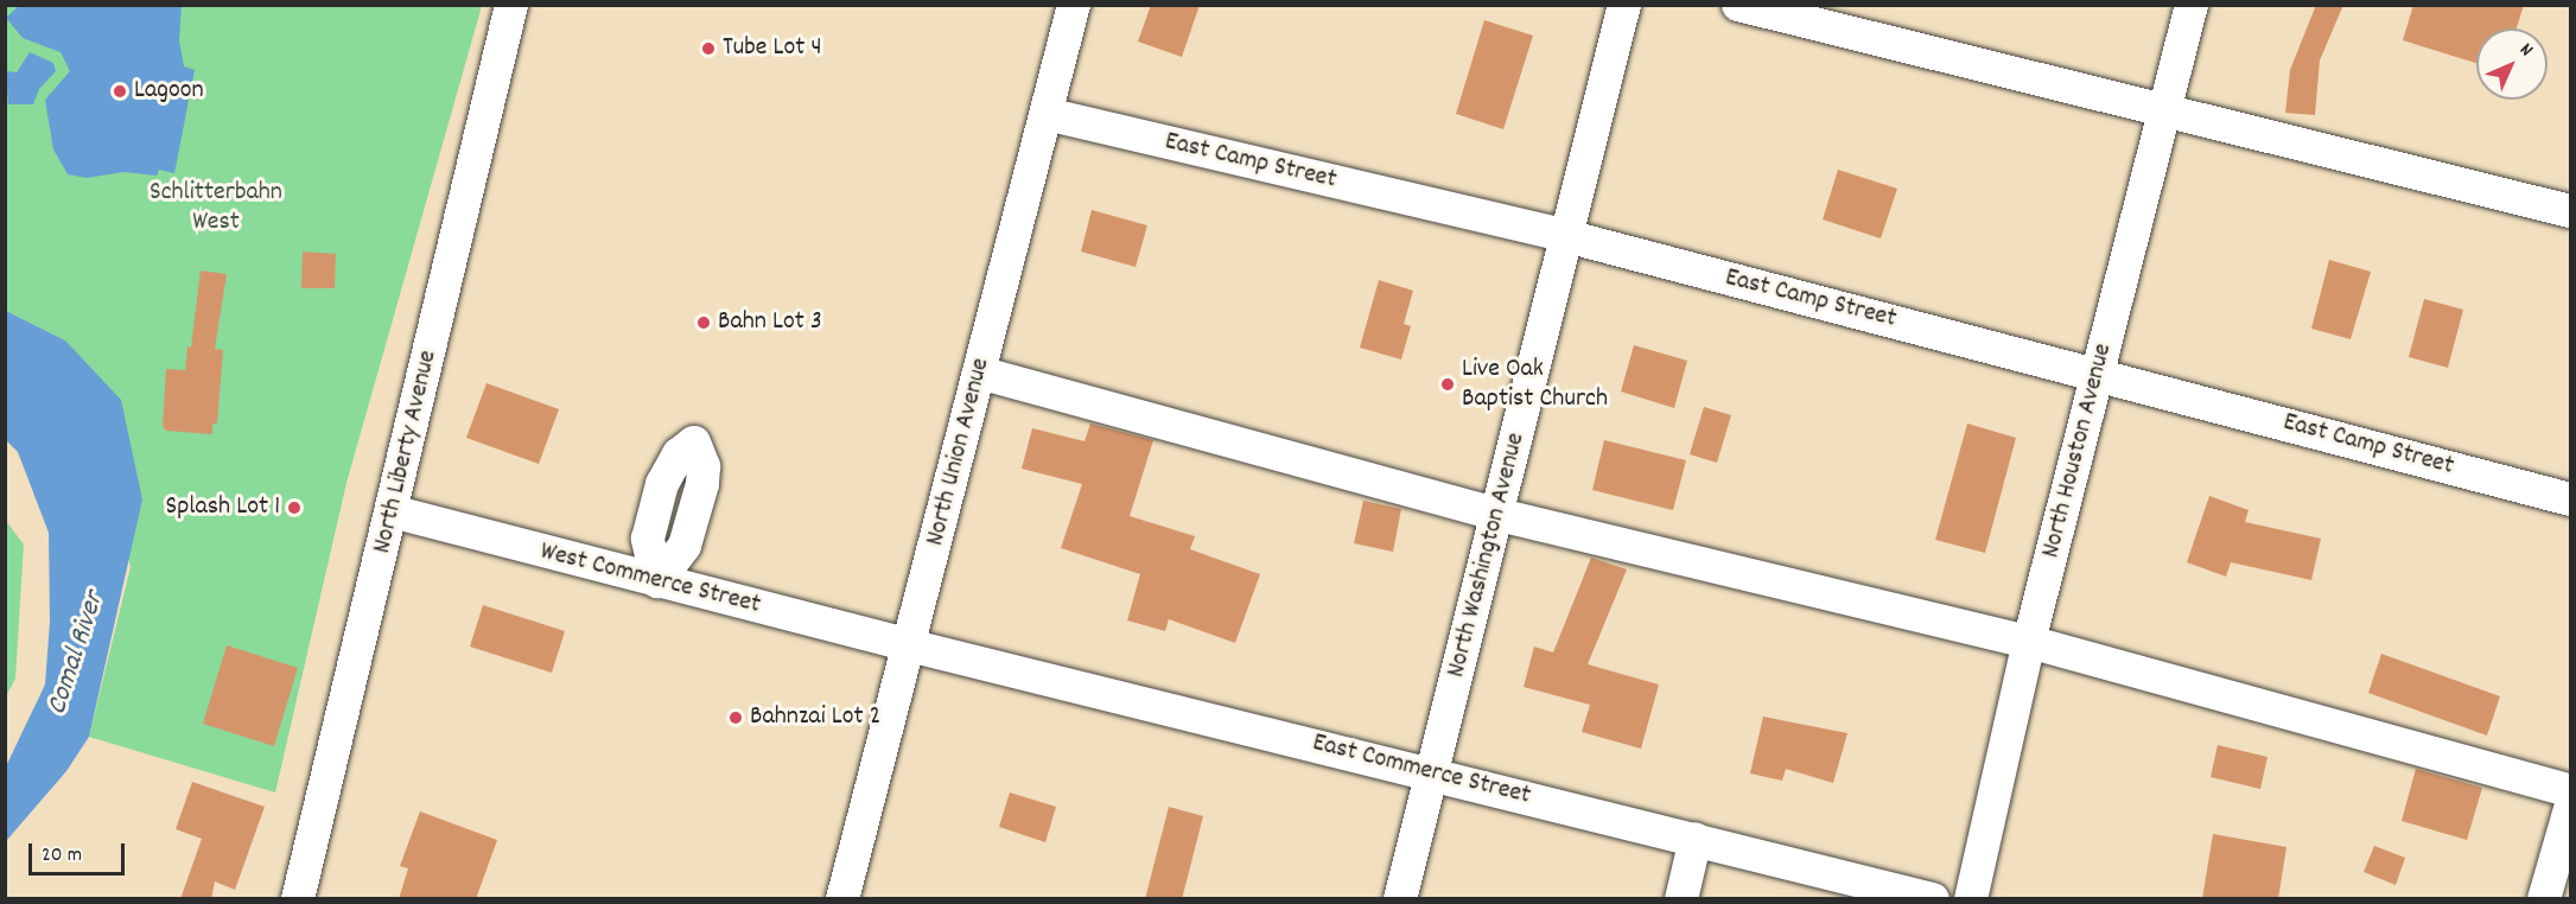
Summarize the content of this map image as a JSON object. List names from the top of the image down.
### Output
{
  "streets": {
    "street": [
      "East Camp Street",
      "North Houston Avenue",
      "North Liberty Avenue",
      "North Union Avenue",
      "North Washington Avenue",
      "West Commerce Street",
      "East Commerce Street"
    ]
  },
  "crossings": [
    ["East Camp Street", "North Houston Avenue"],
    ["East Camp Street", "North Union Avenue"],
    ["East Camp Street", "North Washington Avenue"],
    ["North Liberty Avenue", "West Commerce Street"],
    ["North Union Avenue", "West Commerce Street"],
    ["North Union Avenue", "East Commerce Street"],
    ["North Washington Avenue", "East Commerce Street"],
    ["West Commerce Street", "East Commerce Street"]
  ],
  "water": ["Comal River"],
  "parks": ["Schlitterbahn West"],
  "places": [
    "Tube Lot 4",
    "Lagoon",
    "Bahn Lot 3",
    "Live Oak Baptist Church",
    "Splash Lot 1",
    "Bahnzai Lot 2"
  ],
  "scale_bar": "20 m",
  "north": "top right"
}
